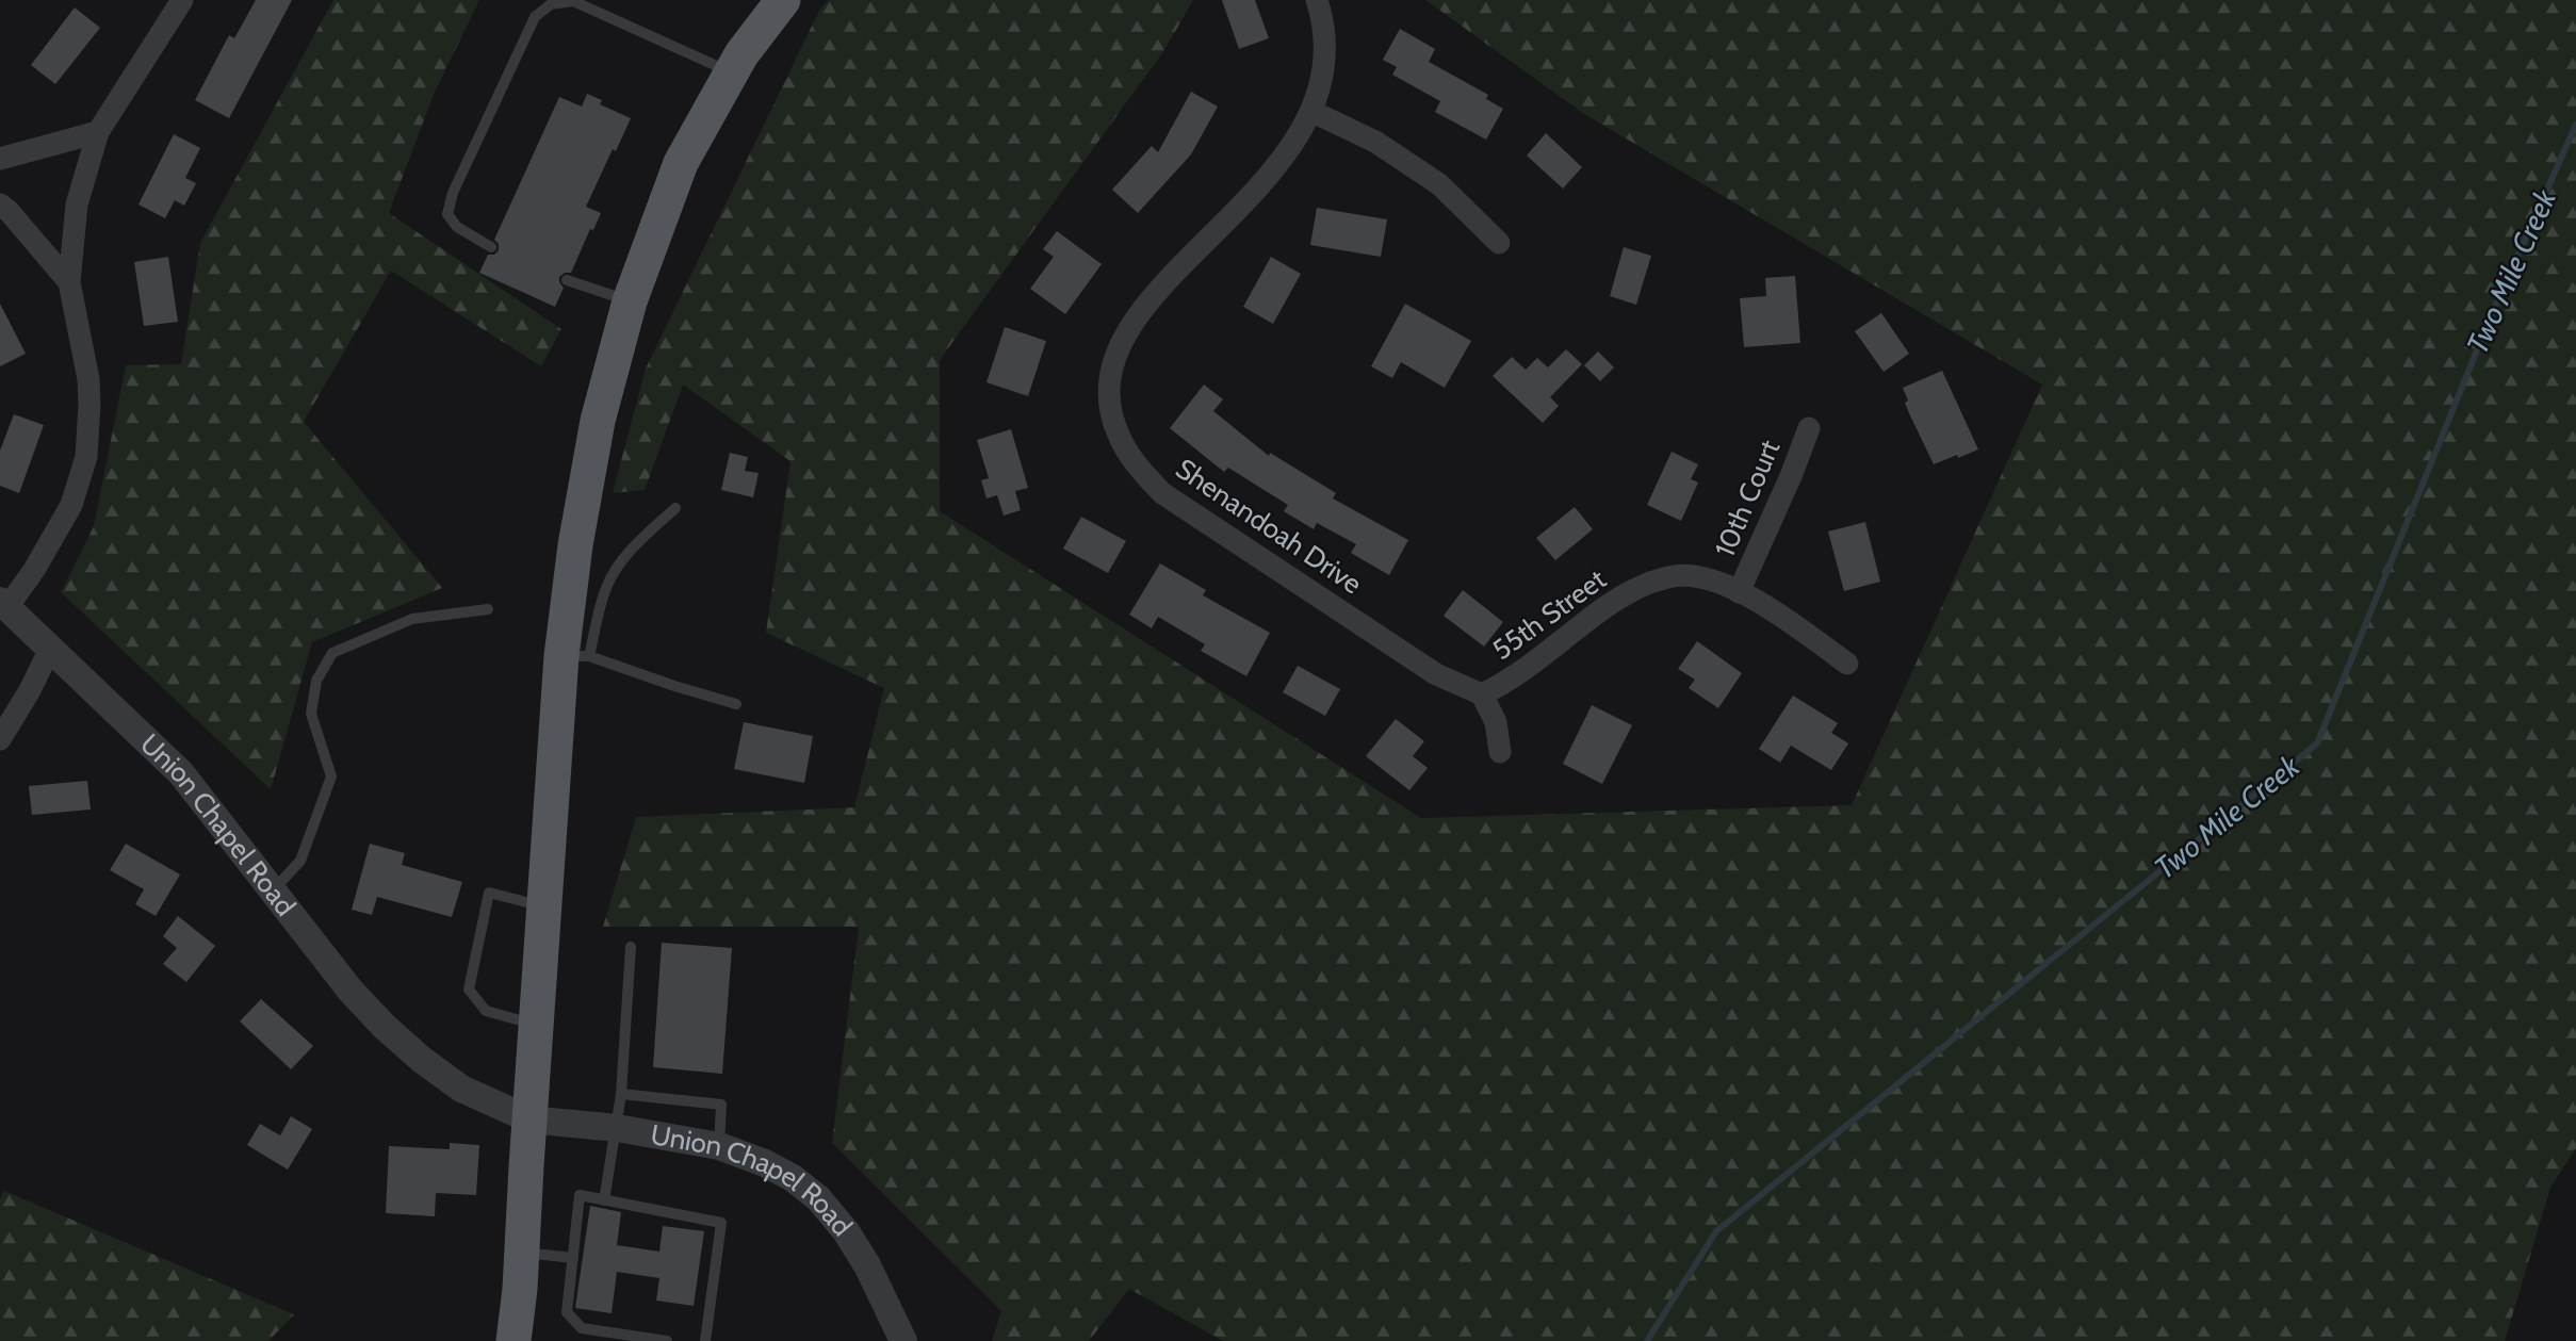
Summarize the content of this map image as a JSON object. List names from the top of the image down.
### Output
{
  "streets": {
    "street": [
      "10th Court",
      "Shenandoah Drive",
      "55th Street",
      "Union Chapel Road"
    ]
  },
  "crossings": [
    ["10th Court", "55th Street"],
    ["Shenandoah Drive", "55th Street"]
  ],
  "water": ["Two Mile Creek"]
}
